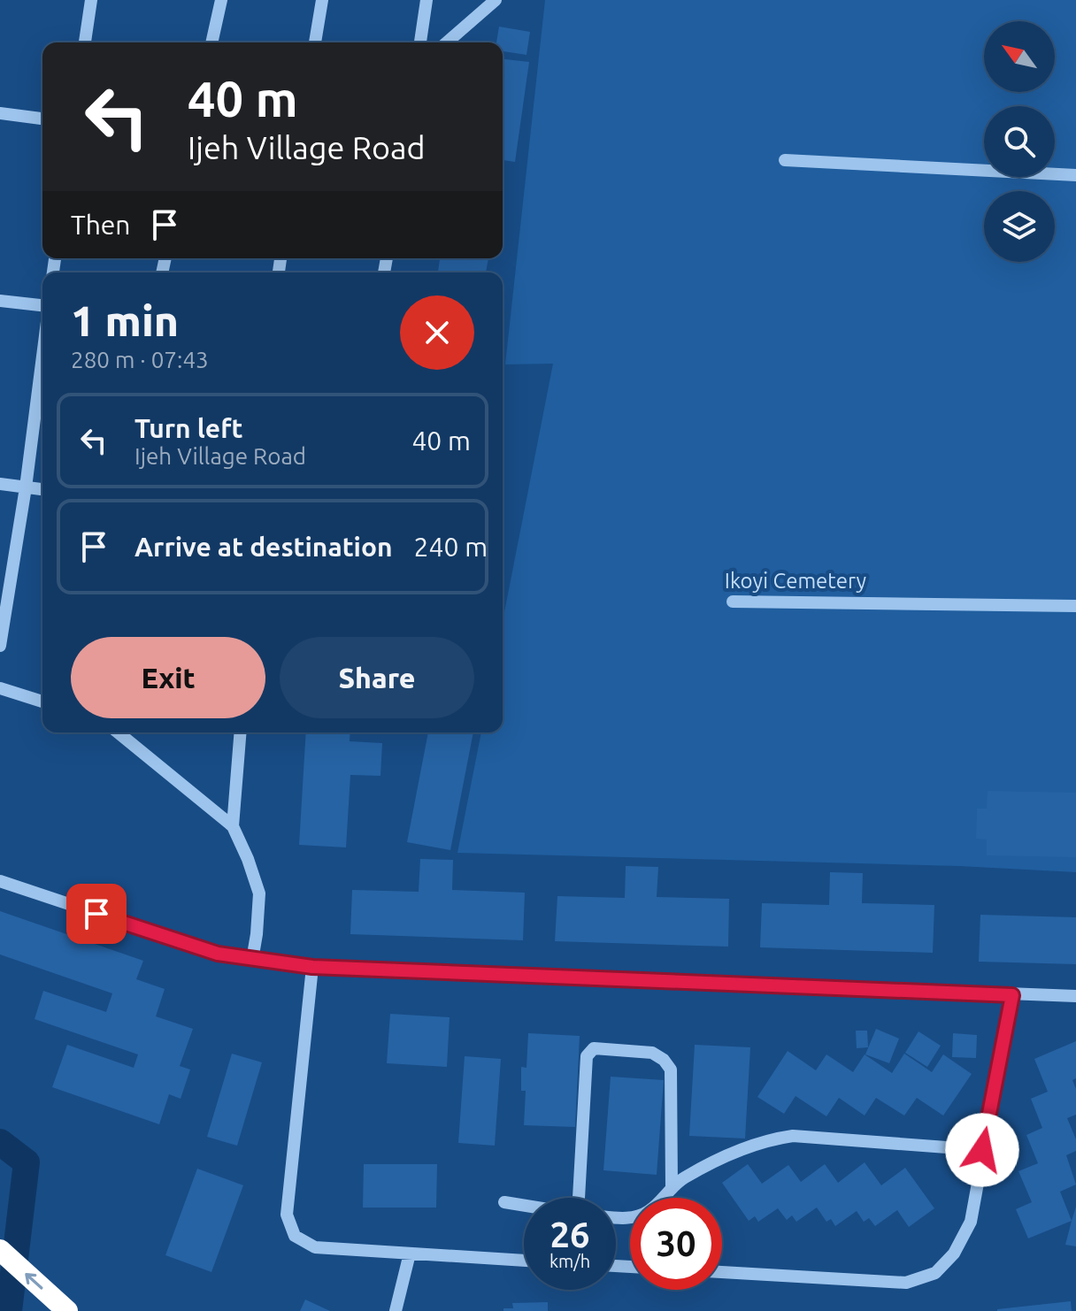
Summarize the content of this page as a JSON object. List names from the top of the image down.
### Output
{
  "parks": ["Ikoyi Cemetery"],
  "north": "top left",
  "page": {
    "turn": ["40 m", "Ijeh Village Road"],
    "then": "Then",
    "heading": ["1 min", "280 m · 07:43"],
    "list": [
      {
        "name": "Turn left",
        "note": "Ijeh Village Road",
        "value": "40 m"
      },
      {
        "name": "Arrive at destination",
        "value": "240 m"
      }
    ],
    "buttons": ["Exit", "Share"],
    "speed": "26 km/h",
    "limit": "30"
  }
}
